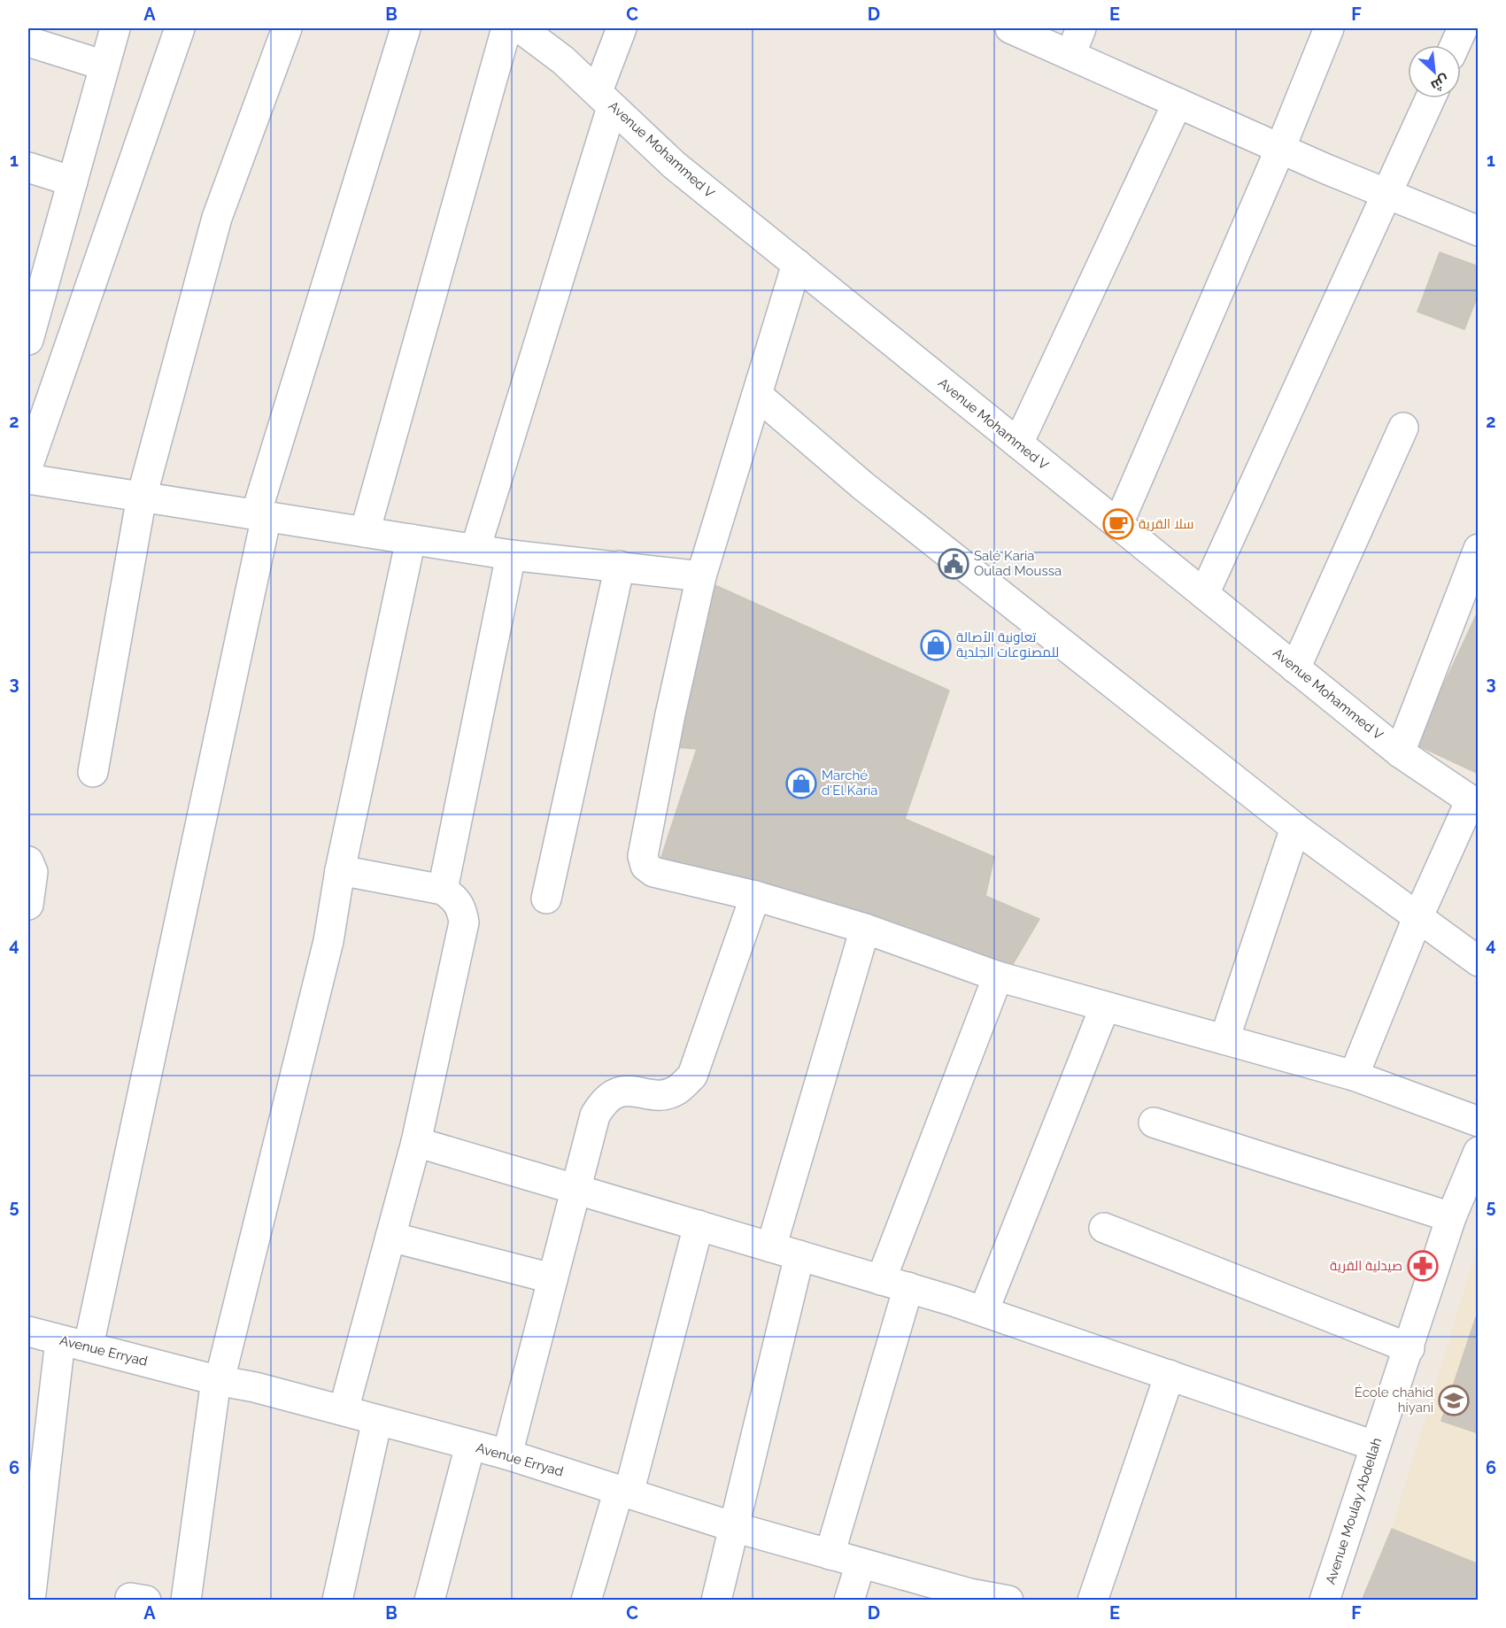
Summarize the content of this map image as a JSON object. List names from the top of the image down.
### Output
{
  "streets": {
    "street": ["Avenue Mohammed V", "Avenue Erryad", "Avenue Moulay Abdellah"]
  },
  "places": {
    "cafe": ["سلا القرية"],
    "public building": ["Salé Karia Oulad Moussa"],
    "shop": ["تعاونية الأصالة للمصنوعات الجلدية", "Marché d'El Karia"],
    "pharmacy": ["صيدلية القرية"],
    "school or university": ["École chahid hiyani"]
  },
  "north": "bottom right",
  "grid": {
    "columns": [
      "A",
      "B",
      "C",
      "D",
      "E",
      "F"
    ],
    "rows": [
      "1",
      "2",
      "3",
      "4",
      "5",
      "6"
    ]
  }
}
